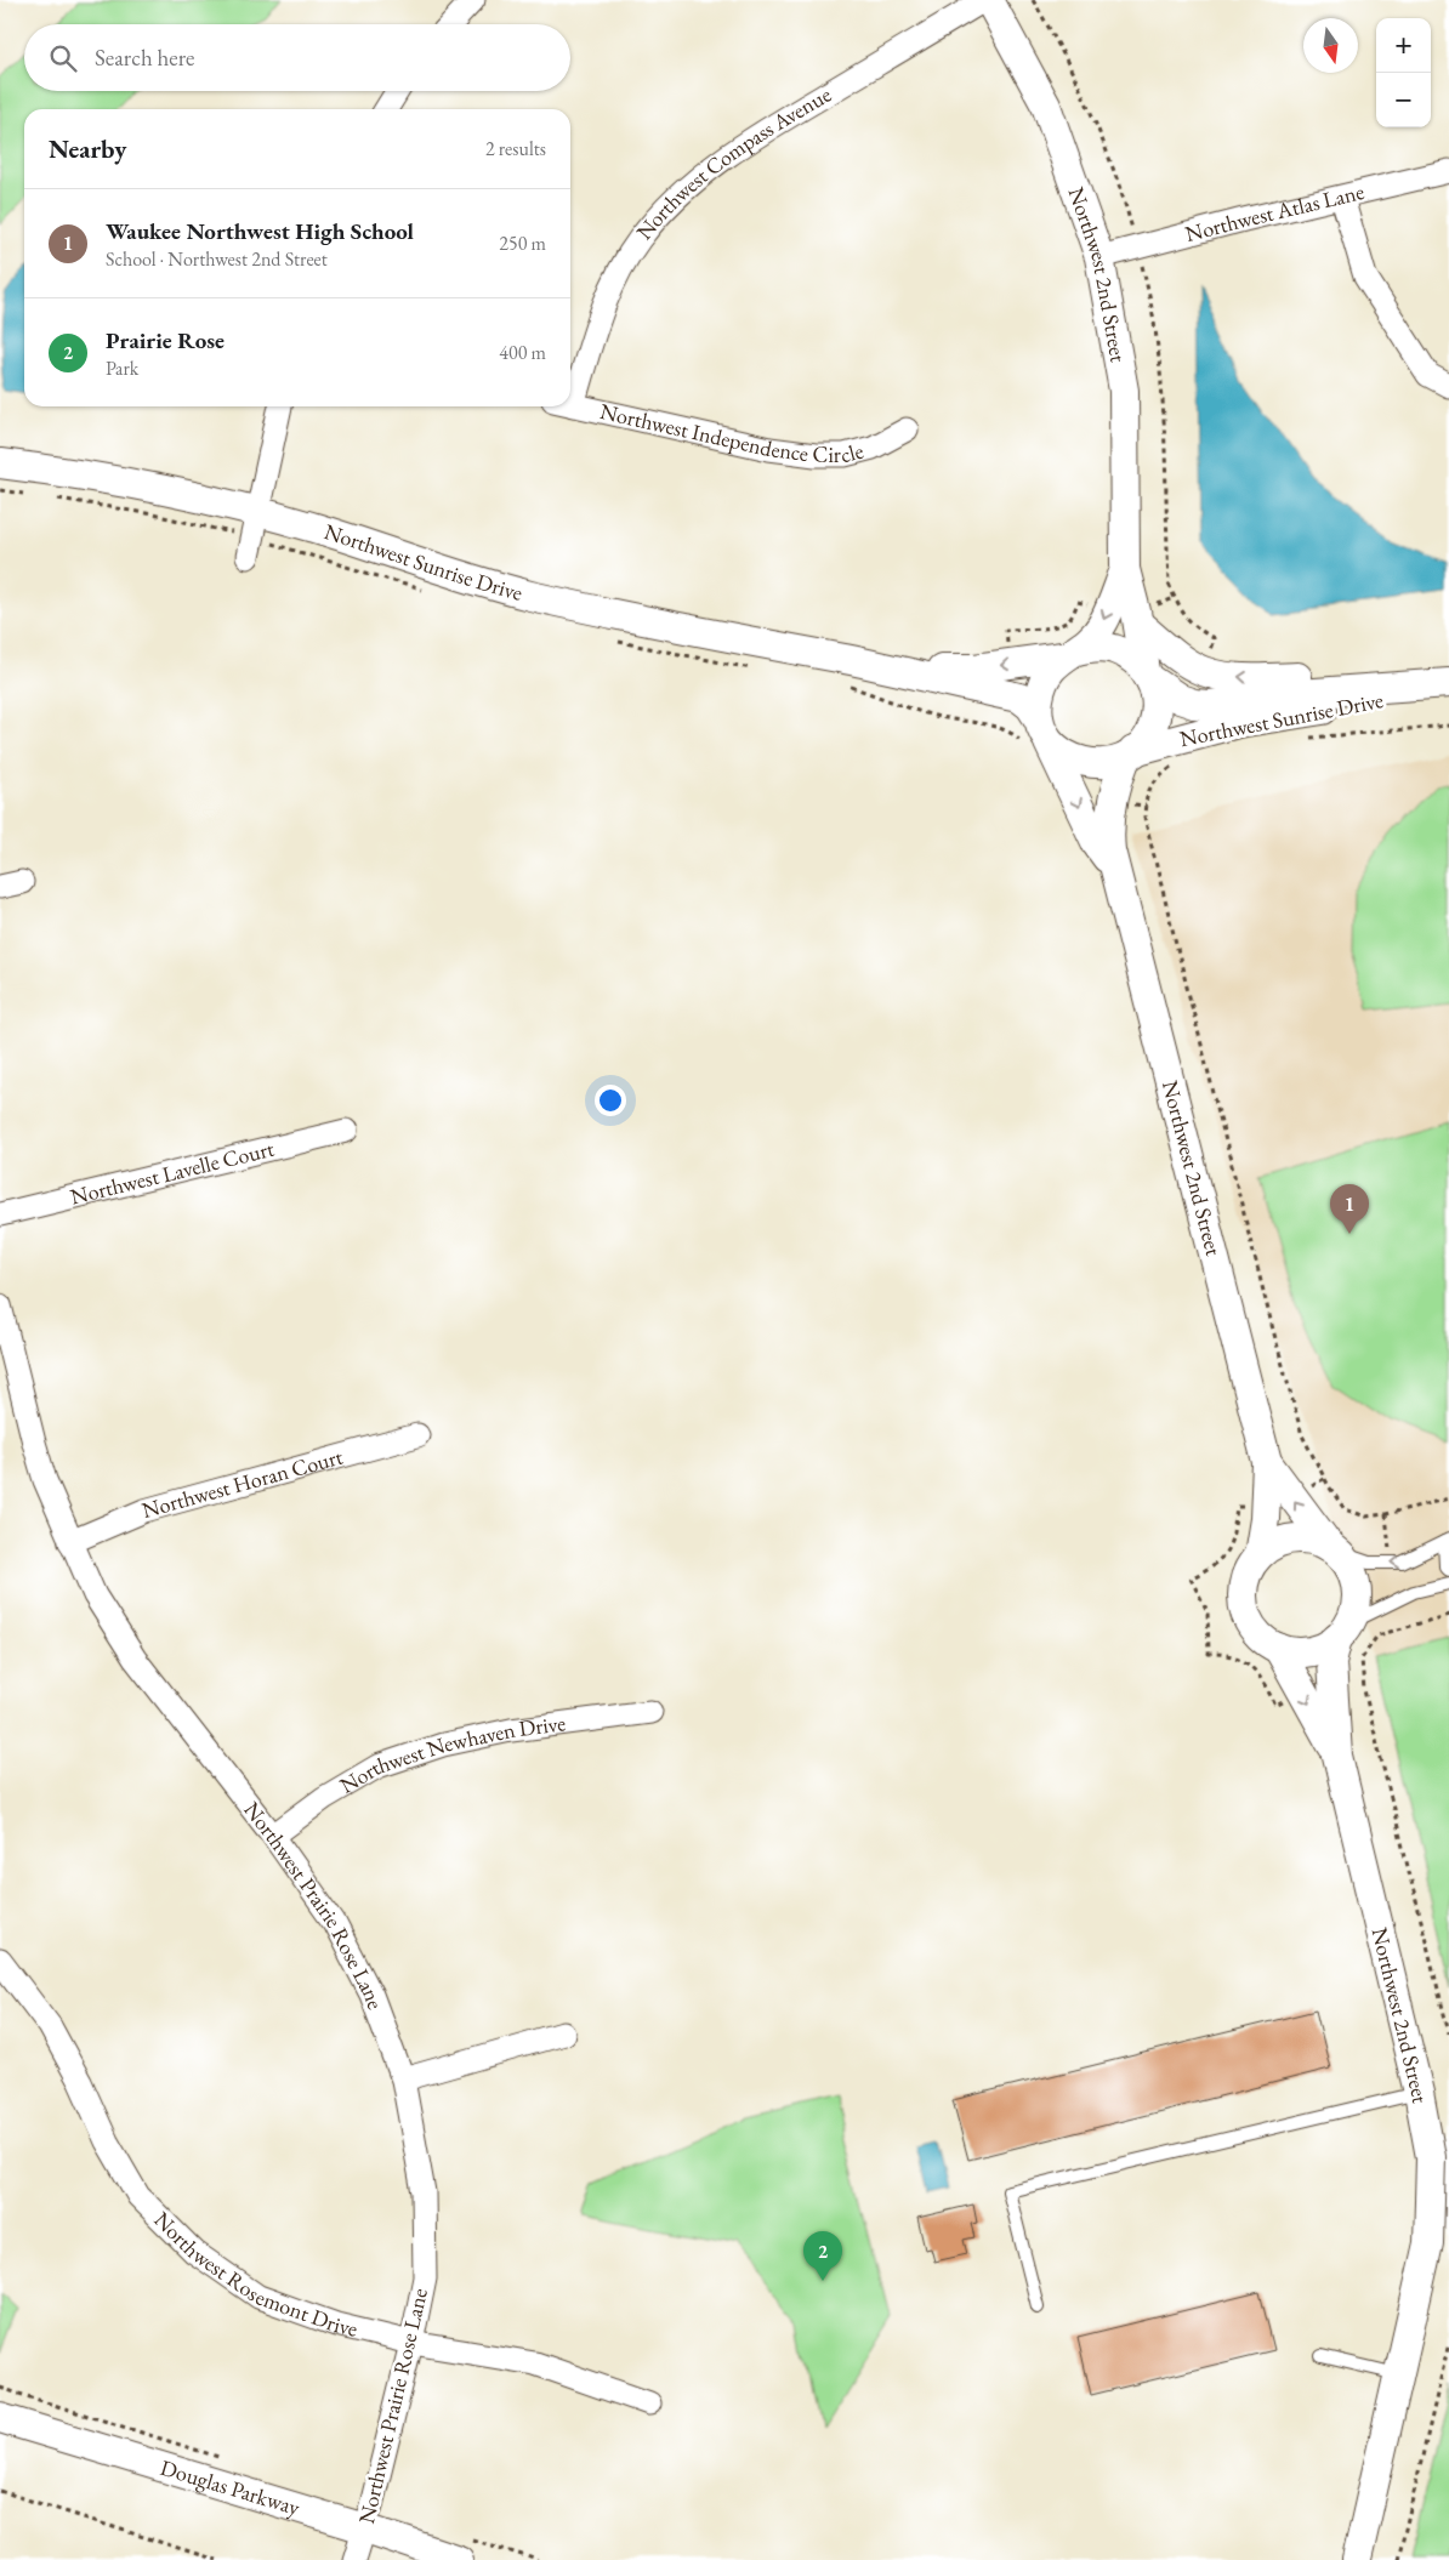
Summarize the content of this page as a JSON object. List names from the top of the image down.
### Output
{
  "streets": {
    "street": [
      "Northwest Compass Avenue",
      "Northwest Atlas Lane",
      "Northwest 2nd Street",
      "Northwest Independence Circle",
      "Northwest Sunrise Drive",
      "Northwest Lavelle Court",
      "Northwest Horan Court",
      "Northwest Newhaven Drive",
      "Northwest Prairie Rose Lane",
      "Northwest Rosemont Drive",
      "Douglas Parkway"
    ]
  },
  "crossings": [
    ["Northwest Atlas Lane", "Northwest 2nd Street"],
    ["Northwest 2nd Street", "Northwest Sunrise Drive"],
    ["Northwest Horan Court", "Northwest Prairie Rose Lane"],
    ["Northwest Newhaven Drive", "Northwest Prairie Rose Lane"],
    ["Northwest Prairie Rose Lane", "Northwest Rosemont Drive"],
    ["Northwest Prairie Rose Lane", "Douglas Parkway"]
  ],
  "north": "bottom",
  "page": {
    "map_buttons": ["+", "−"],
    "search": "Search here",
    "heading": ["Nearby", "2 results"],
    "list": [
      {
        "mark": "1",
        "name": "Waukee Northwest High School",
        "note": "School · Northwest 2nd Street",
        "value": "250 m"
      },
      {
        "mark": "2",
        "name": "Prairie Rose",
        "note": "Park",
        "value": "400 m"
      }
    ],
    "pins": ["1", "2"]
  }
}
